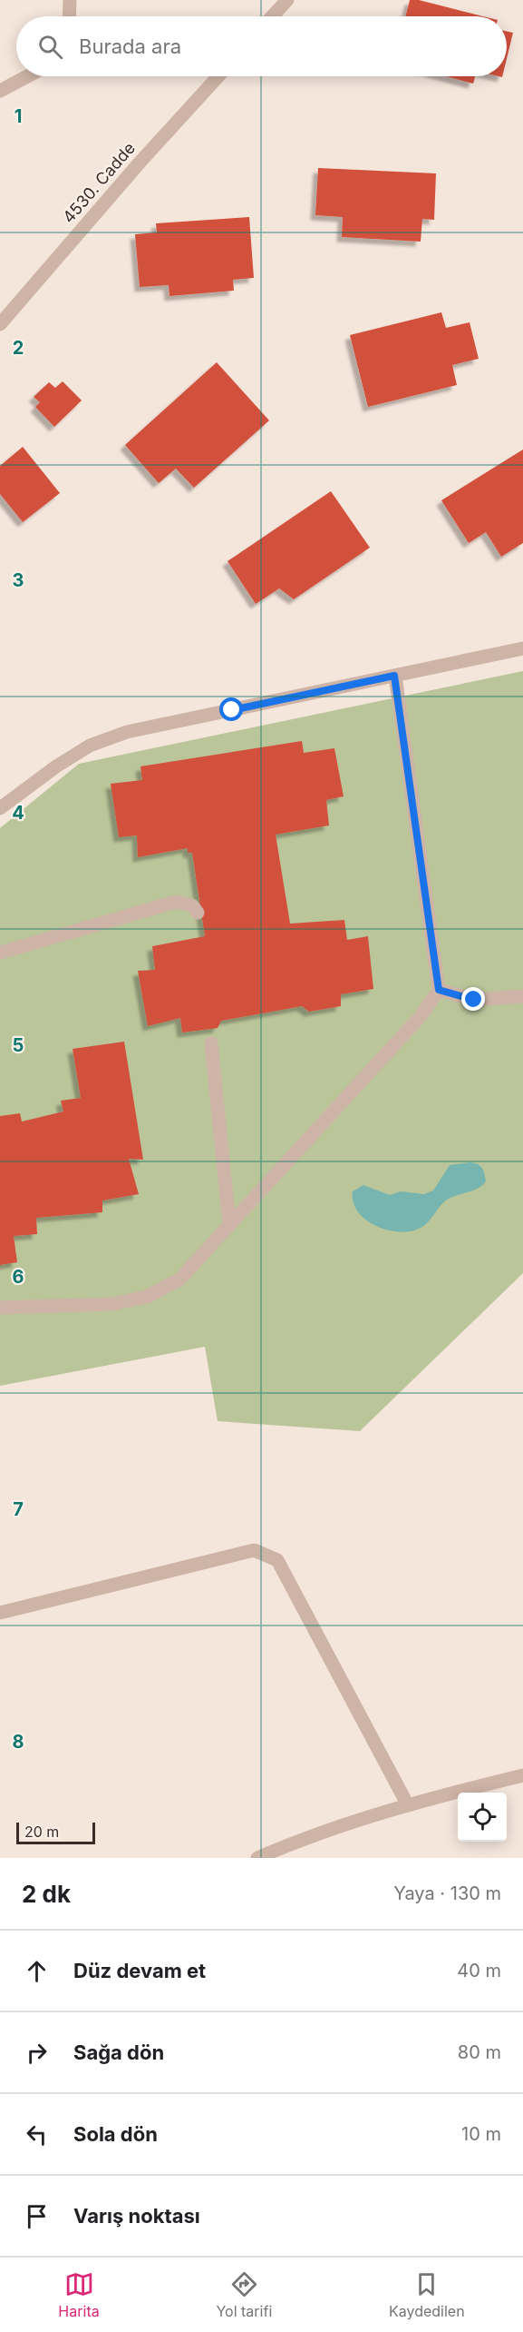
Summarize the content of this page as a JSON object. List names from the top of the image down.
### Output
{
  "streets": {
    "street": ["4530. Cadde"]
  },
  "scale_bar": "20 m",
  "page": {
    "search": "Burada ara",
    "scale": "20 m",
    "heading": ["2 dk", "Yaya · 130 m"],
    "list": [
      ["Düz devam et", "40 m"],
      ["Sağa dön", "80 m"],
      ["Sola dön", "10 m"],
      "Varış noktası"
    ],
    "nav": ["Harita", "Yol tarifi", "Kaydedilen"]
  },
  "grid": {
    "rows": [
      "1",
      "2",
      "3",
      "4",
      "5",
      "6",
      "7",
      "8"
    ]
  }
}
